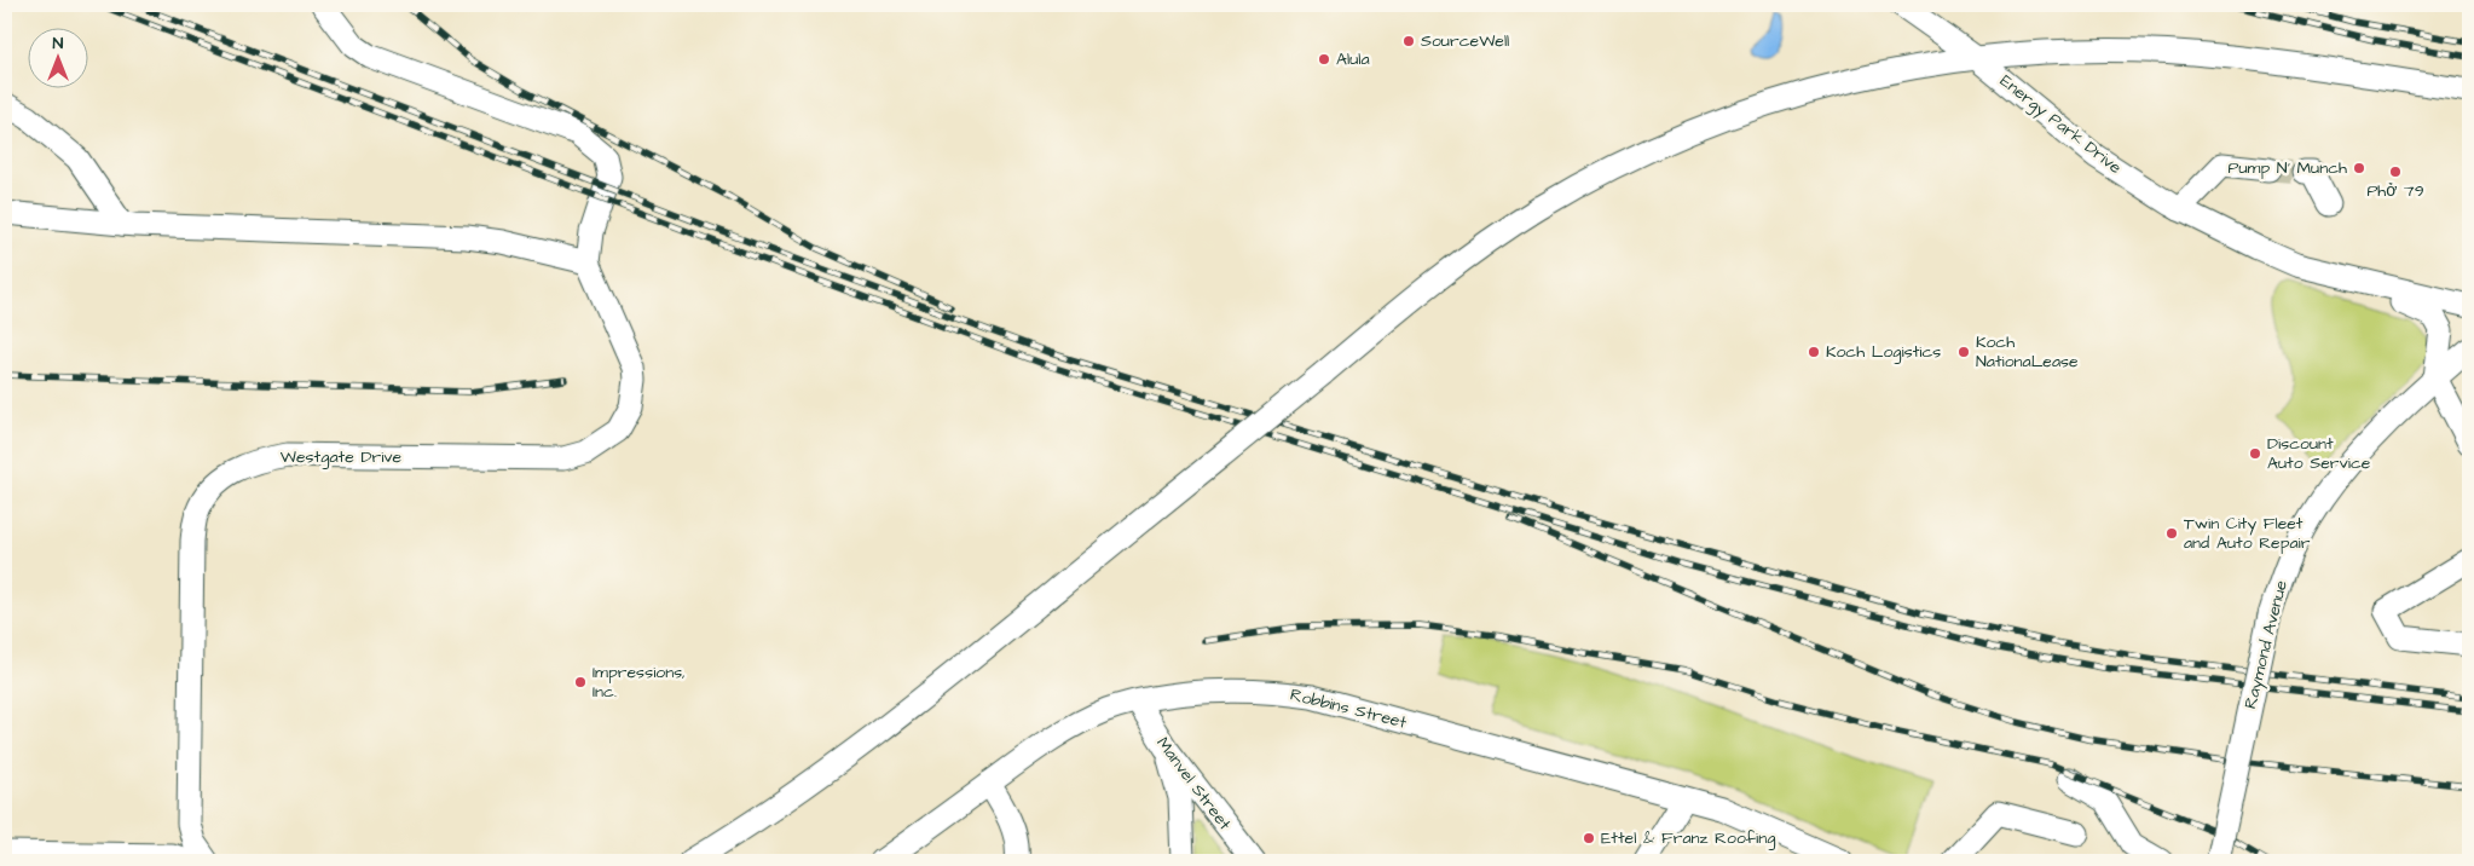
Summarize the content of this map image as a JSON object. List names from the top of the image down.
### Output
{
  "streets": {
    "street": [
      "Energy Park Drive",
      "Westgate Drive",
      "Raymond Avenue",
      "Robbins Street",
      "Manvel Street"
    ]
  },
  "crossings": [
    ["Robbins Street", "Manvel Street"]
  ],
  "places": [
    "SourceWell",
    "Alula",
    "Pump N' Munch",
    "Phở 79",
    "Koch Logistics",
    "Koch NationaLease",
    "Discount Auto Service",
    "Twin City Fleet and Auto Repair",
    "Impressions, Inc.",
    "Ettel & Franz Roofing"
  ],
  "north": "top"
}
